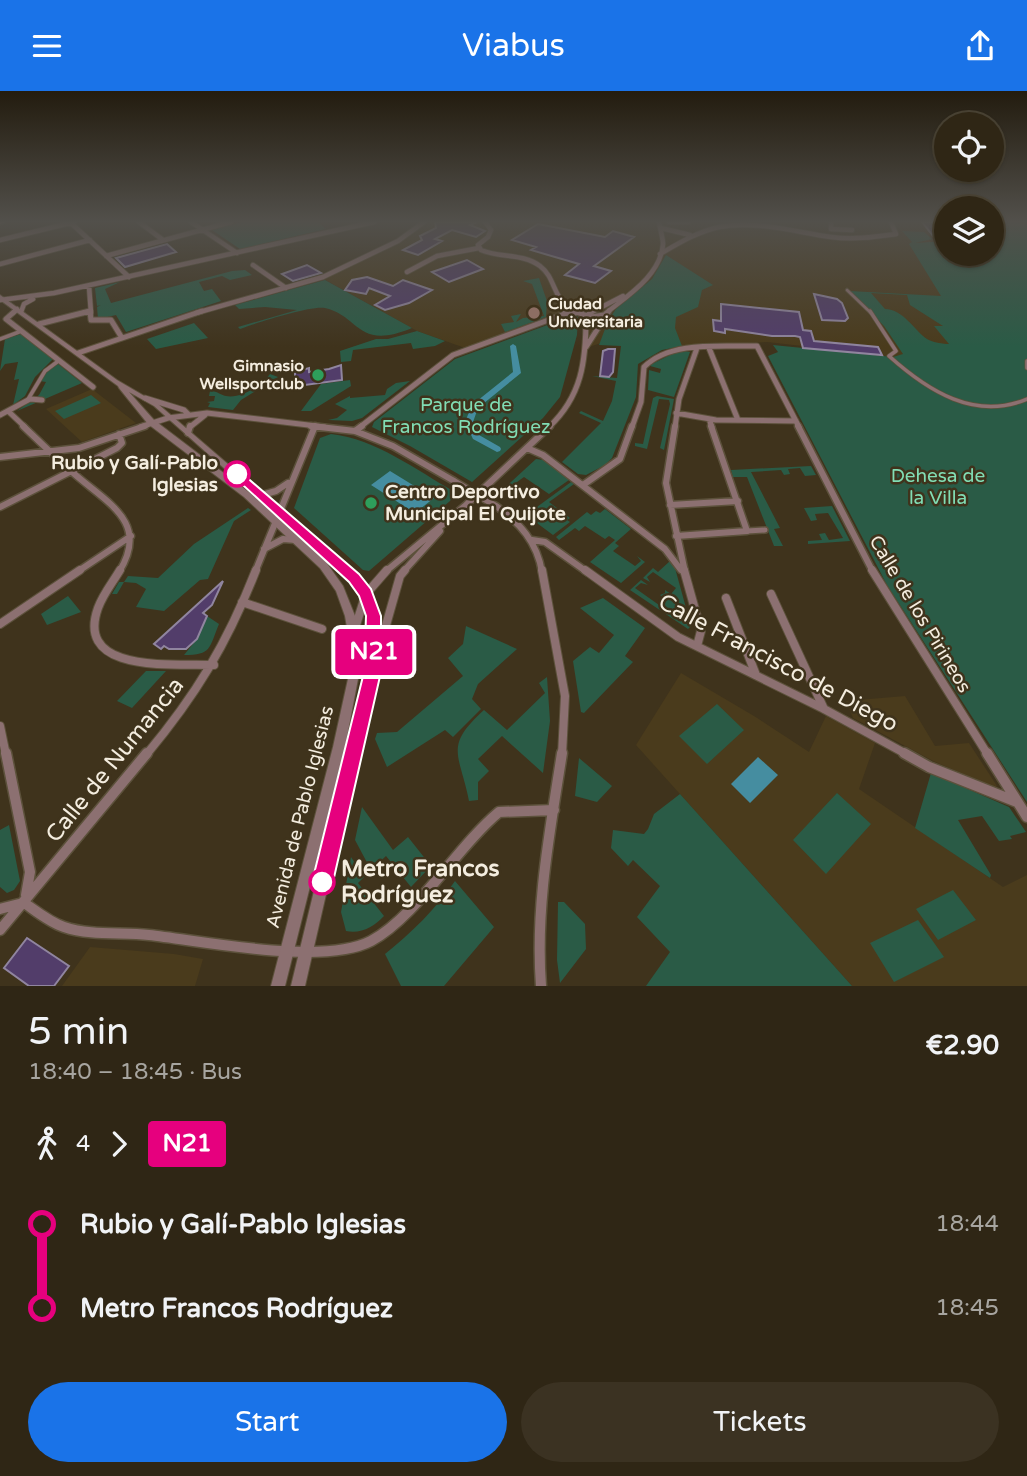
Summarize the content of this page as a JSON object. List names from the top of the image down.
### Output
{
  "streets": {
    "street": [
      "Calle de los Pirineos",
      "Calle Francisco de Diego",
      "Calle de Numancia",
      "Avenida de Pablo Iglesias"
    ]
  },
  "crossings": [
    ["Calle de los Pirineos", "Calle Francisco de Diego"],
    ["Calle de Numancia", "Avenida de Pablo Iglesias"]
  ],
  "parks": ["Parque de Francos Rodríguez", "Dehesa de la Villa"],
  "places": [
    "Ciudad Universitaria",
    "Gimnasio Wellsportclub",
    "Rubio y Galí-Pablo Iglesias",
    "Centro Deportivo Municipal El Quijote",
    "Metro Francos Rodríguez"
  ],
  "lines": ["bus line N21"],
  "page": {
    "header": "Viabus",
    "on_map": "N21",
    "heading": ["5 min", "18:40 – 18:45 · Bus", "€2.90"],
    "legs": ["4", "N21"],
    "list": [
      {
        "name": "Rubio y Galí-Pablo Iglesias",
        "value": "18:44"
      },
      {
        "name": "Metro Francos Rodríguez",
        "value": "18:45"
      }
    ],
    "buttons": ["Start", "Tickets"]
  }
}
